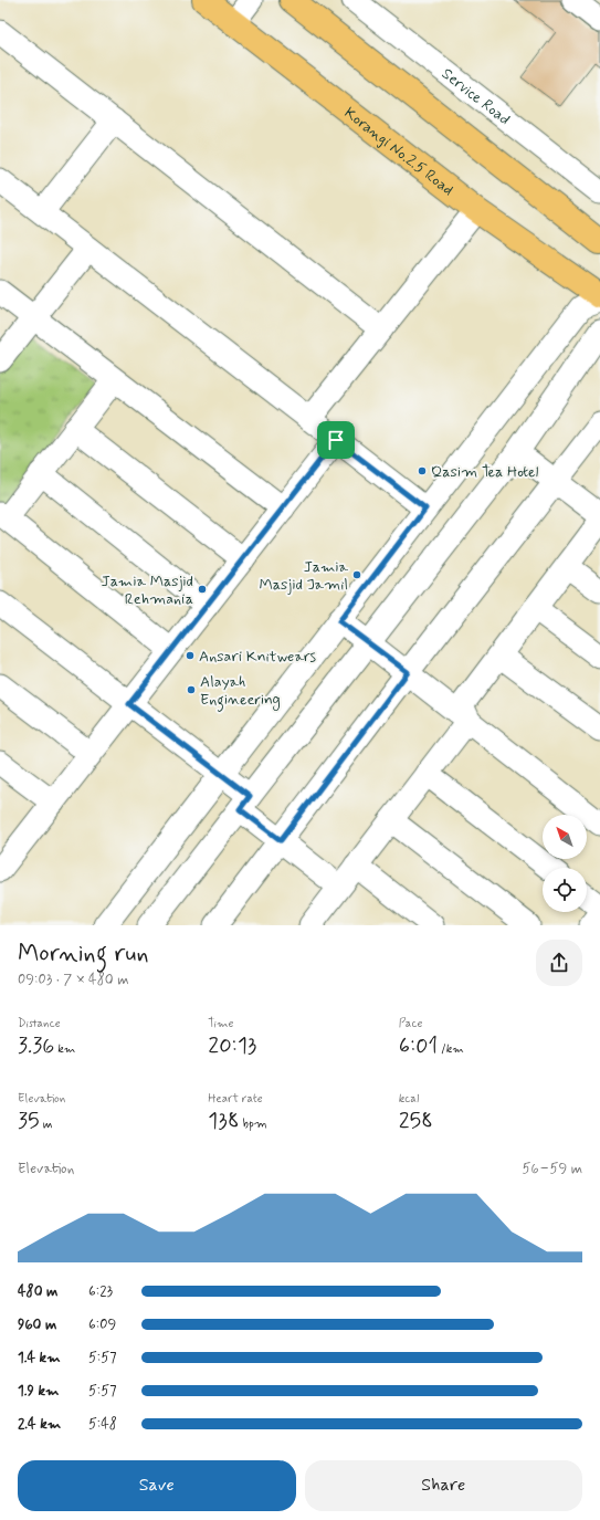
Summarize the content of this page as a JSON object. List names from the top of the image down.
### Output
{
  "streets": {
    "main road": ["Korangi No.2.5 Road"],
    "street": ["Service Road"]
  },
  "places": [
    "Qasim Tea Hotel",
    "Jamia Masjid Jamil",
    "Jamia Masjid Rehmania",
    "Ansari Knitwears",
    "Alayah Engineering"
  ],
  "north": "top left",
  "page": {
    "heading": ["Morning run", "09:03 · 7 × 480 m"],
    "stats": [
      ["Distance", "3.36 km"],
      ["Time", "20:13"],
      ["Pace", "6:01 /km"],
      ["Elevation", "35 m"],
      ["Heart rate", "138 bpm"],
      ["kcal", "258"]
    ],
    "chart": ["Elevation", "56–59 m"],
    "list": [
      {
        "name": "480 m",
        "note": "6:23"
      },
      {
        "name": "960 m",
        "note": "6:09"
      },
      {
        "name": "1.4 km",
        "note": "5:57"
      },
      {
        "name": "1.9 km",
        "note": "5:57"
      },
      {
        "name": "2.4 km",
        "note": "5:48"
      }
    ],
    "buttons": ["Save", "Share"]
  }
}
